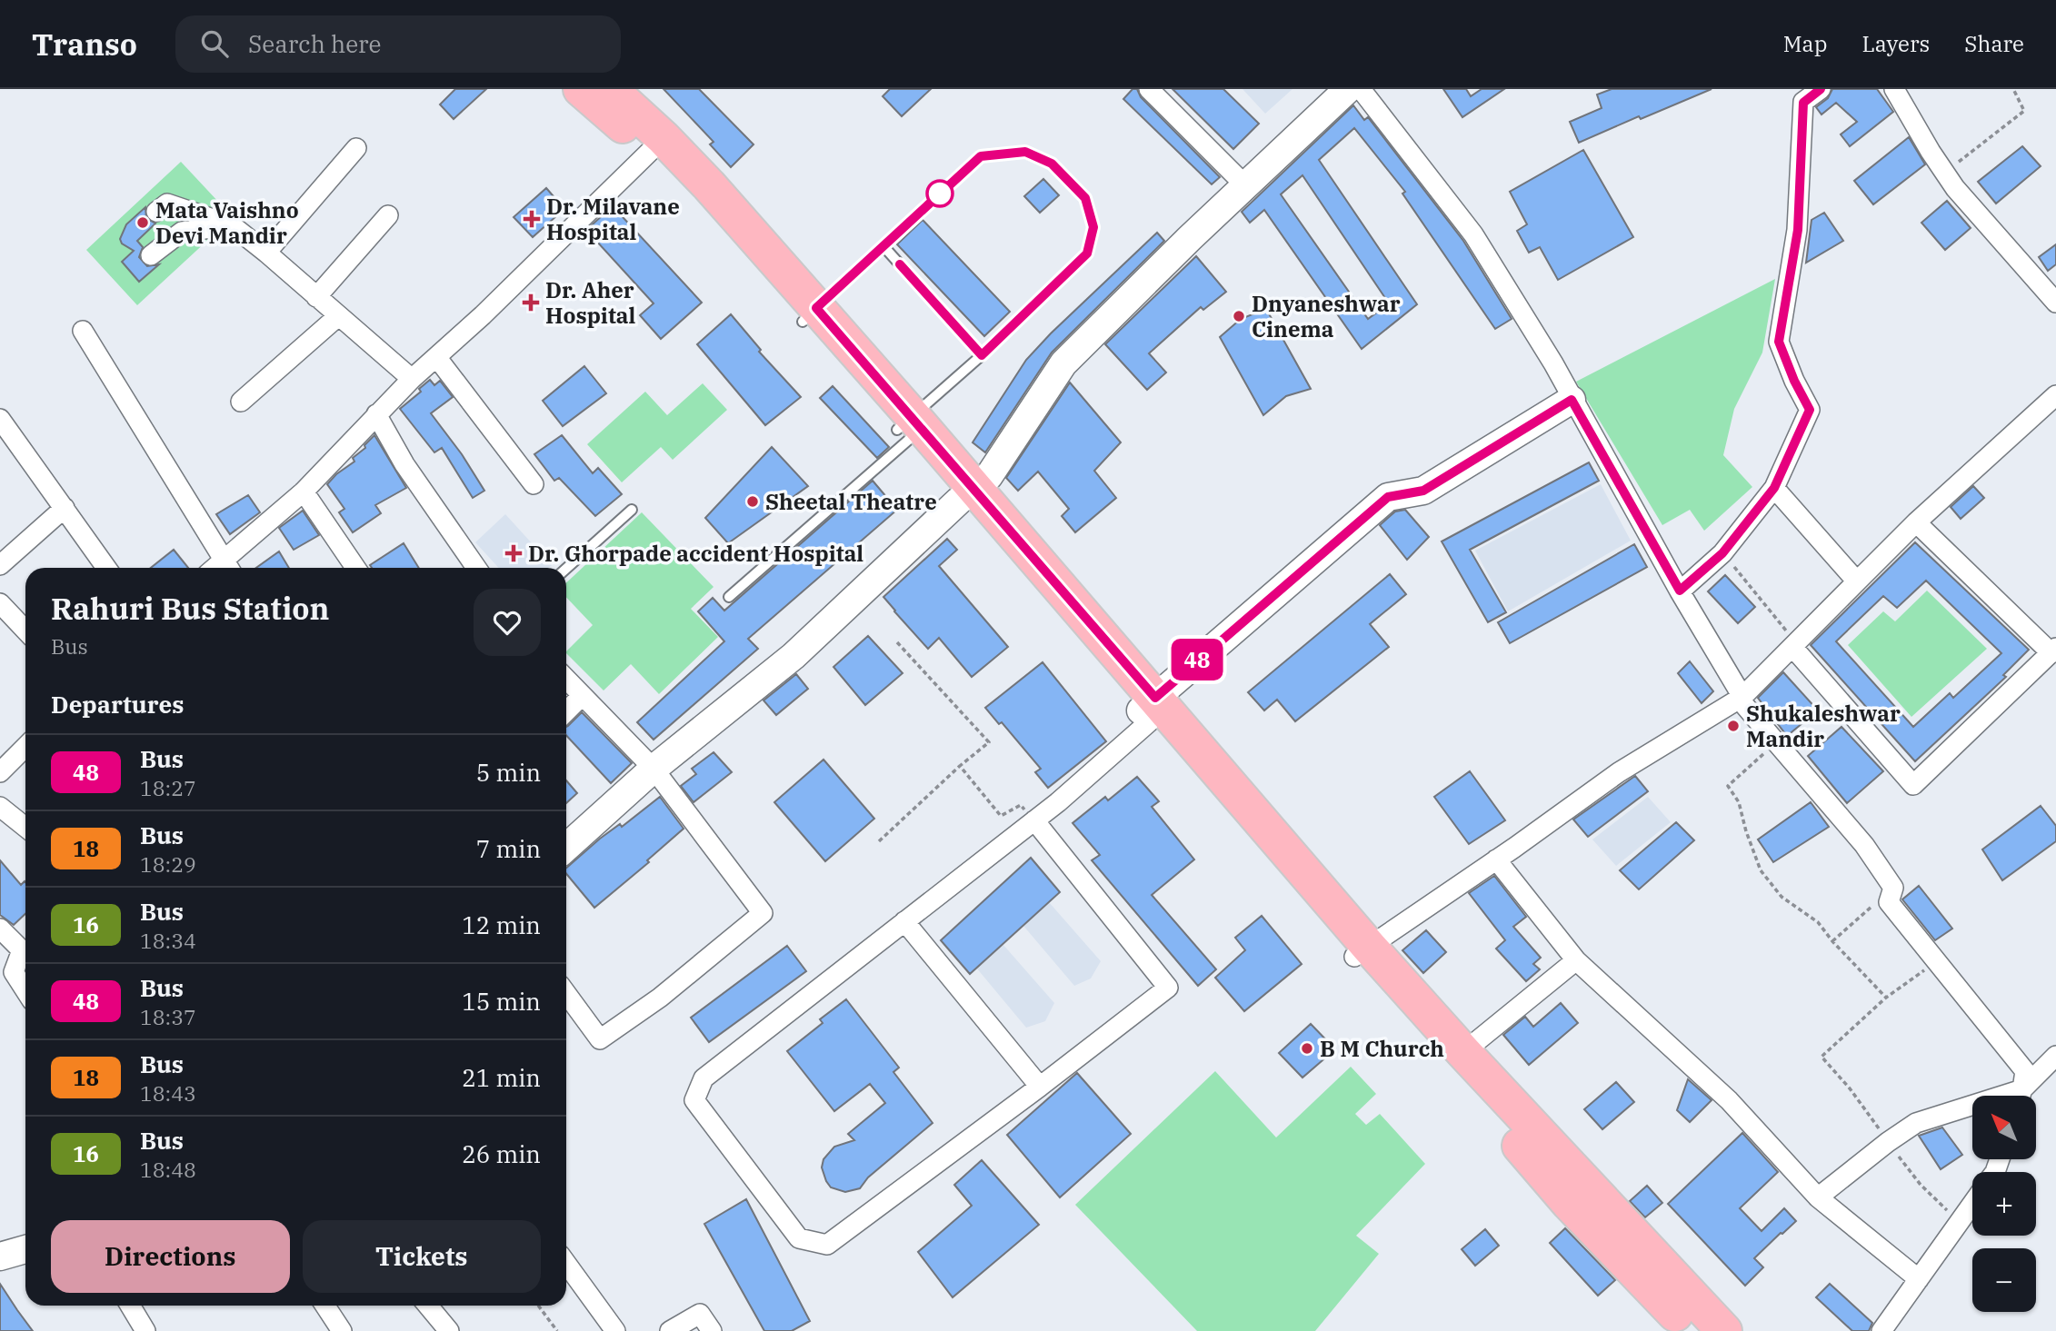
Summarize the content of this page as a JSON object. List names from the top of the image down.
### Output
{
  "places": {
    "health": ["Dr. Milavane Hospital", "Dr. Aher Hospital", "Dr. Ghorpade accident Hospital"],
    "other": [
      "Mata Vaishno Devi Mandir",
      "Dnyaneshwar Cinema",
      "Sheetal Theatre",
      "Shukaleshwar Mandir",
      "B M Church"
    ]
  },
  "lines": ["bus line 48"],
  "north": "top left",
  "page": {
    "header": "Transo",
    "search": "Search here",
    "nav": ["Map", "Layers", "Share"],
    "on_map": "48",
    "heading": [
      ["Rahuri Bus Station", "Bus"],
      "Departures"
    ],
    "list": [
      {
        "mark": "48",
        "name": "Bus",
        "note": "18:27",
        "value": "5 min"
      },
      {
        "mark": "18",
        "name": "Bus",
        "note": "18:29",
        "value": "7 min"
      },
      {
        "mark": "16",
        "name": "Bus",
        "note": "18:34",
        "value": "12 min"
      },
      {
        "mark": "48",
        "name": "Bus",
        "note": "18:37",
        "value": "15 min"
      },
      {
        "mark": "18",
        "name": "Bus",
        "note": "18:43",
        "value": "21 min"
      },
      {
        "mark": "16",
        "name": "Bus",
        "note": "18:48",
        "value": "26 min"
      }
    ],
    "map_buttons": ["+", "−"],
    "buttons": ["Directions", "Tickets"]
  }
}
